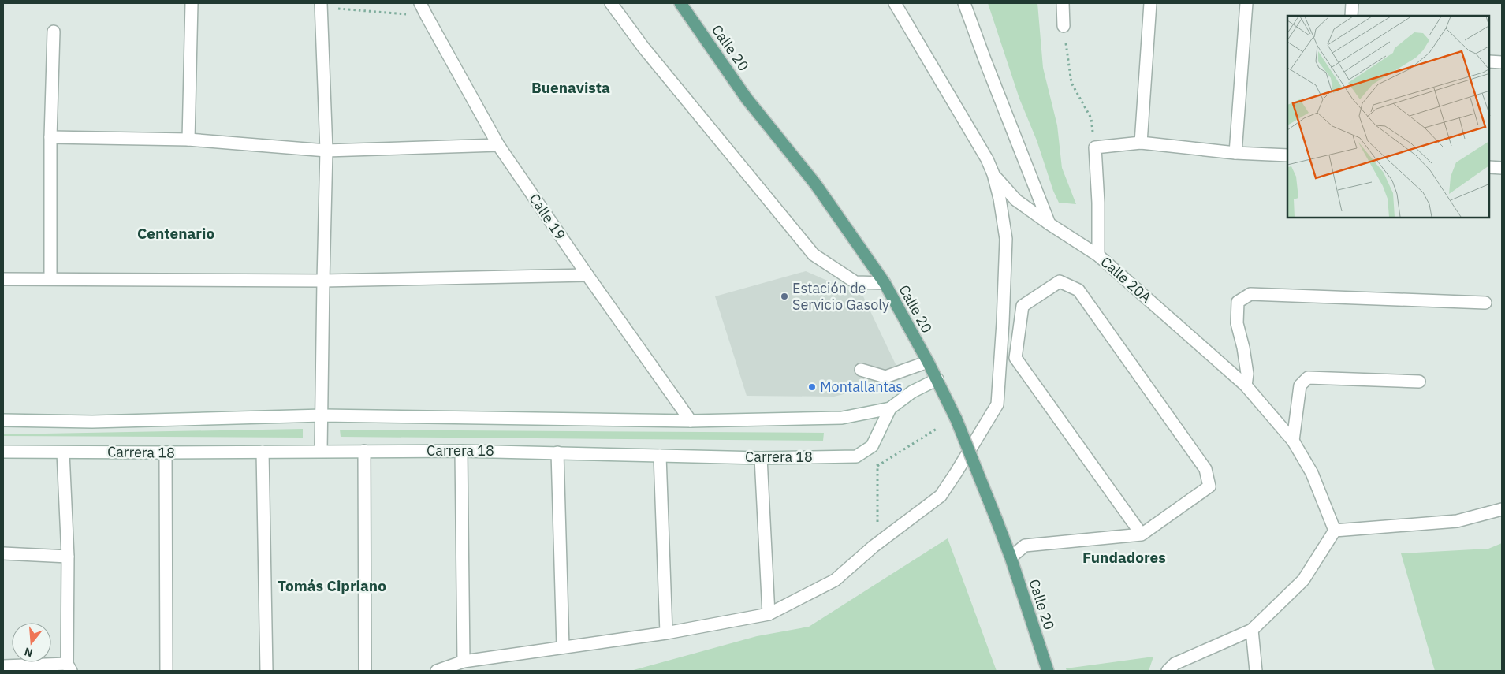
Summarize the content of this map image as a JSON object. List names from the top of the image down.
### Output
{
  "streets": {
    "main road": ["Calle 20"],
    "street": ["Calle 19", "Calle 20A", "Carrera 18"]
  },
  "districts": [
    "Buenavista",
    "Centenario",
    "Fundadores",
    "Tomás Cipriano"
  ],
  "places": ["Estación de Servicio Gasoly", "Montallantas"],
  "north": "bottom"
}
